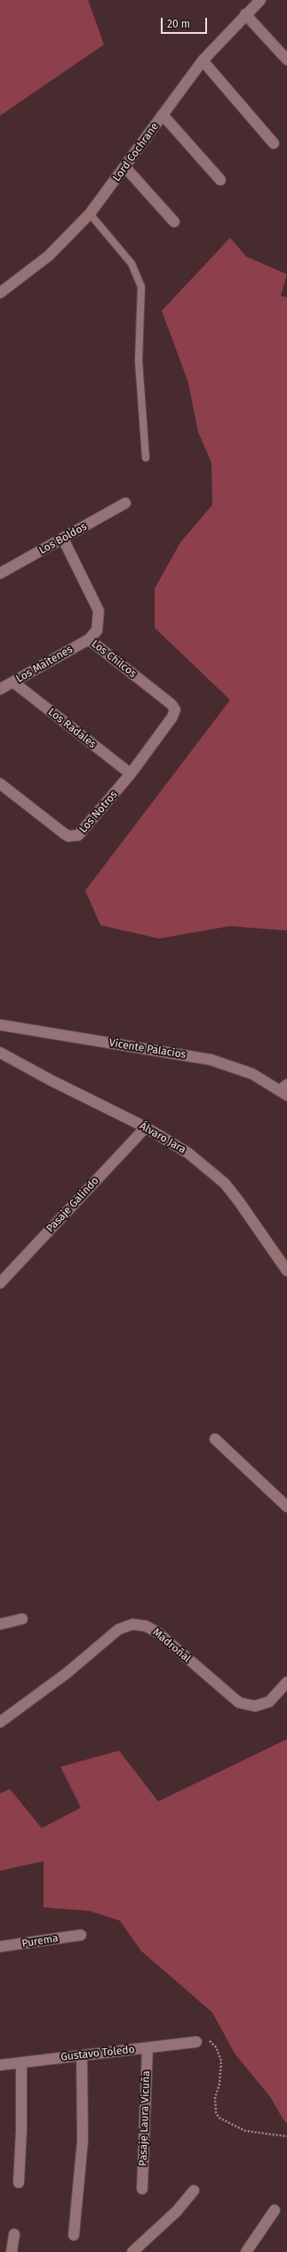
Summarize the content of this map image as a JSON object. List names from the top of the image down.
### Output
{
  "streets": {
    "street": [
      "Lord Cochrane",
      "Los Boldos",
      "Los Chilcos",
      "Los Maitenes",
      "Los Radales",
      "Los Notros",
      "Vicente Palacios",
      "Álvaro Jara",
      "Pasaje Galindo",
      "Madroñal",
      "Purema",
      "Gustavo Toledo",
      "Pasaje Laura Vicuña"
    ]
  },
  "crossings": [
    ["Los Boldos", "Los Chilcos"],
    ["Los Chilcos", "Los Maitenes"],
    ["Los Chilcos", "Los Notros"],
    ["Los Maitenes", "Los Radales"],
    ["Los Radales", "Los Notros"],
    ["Álvaro Jara", "Pasaje Galindo"],
    ["Gustavo Toledo", "Pasaje Laura Vicuña"]
  ],
  "scale_bar": "20 m"
}
